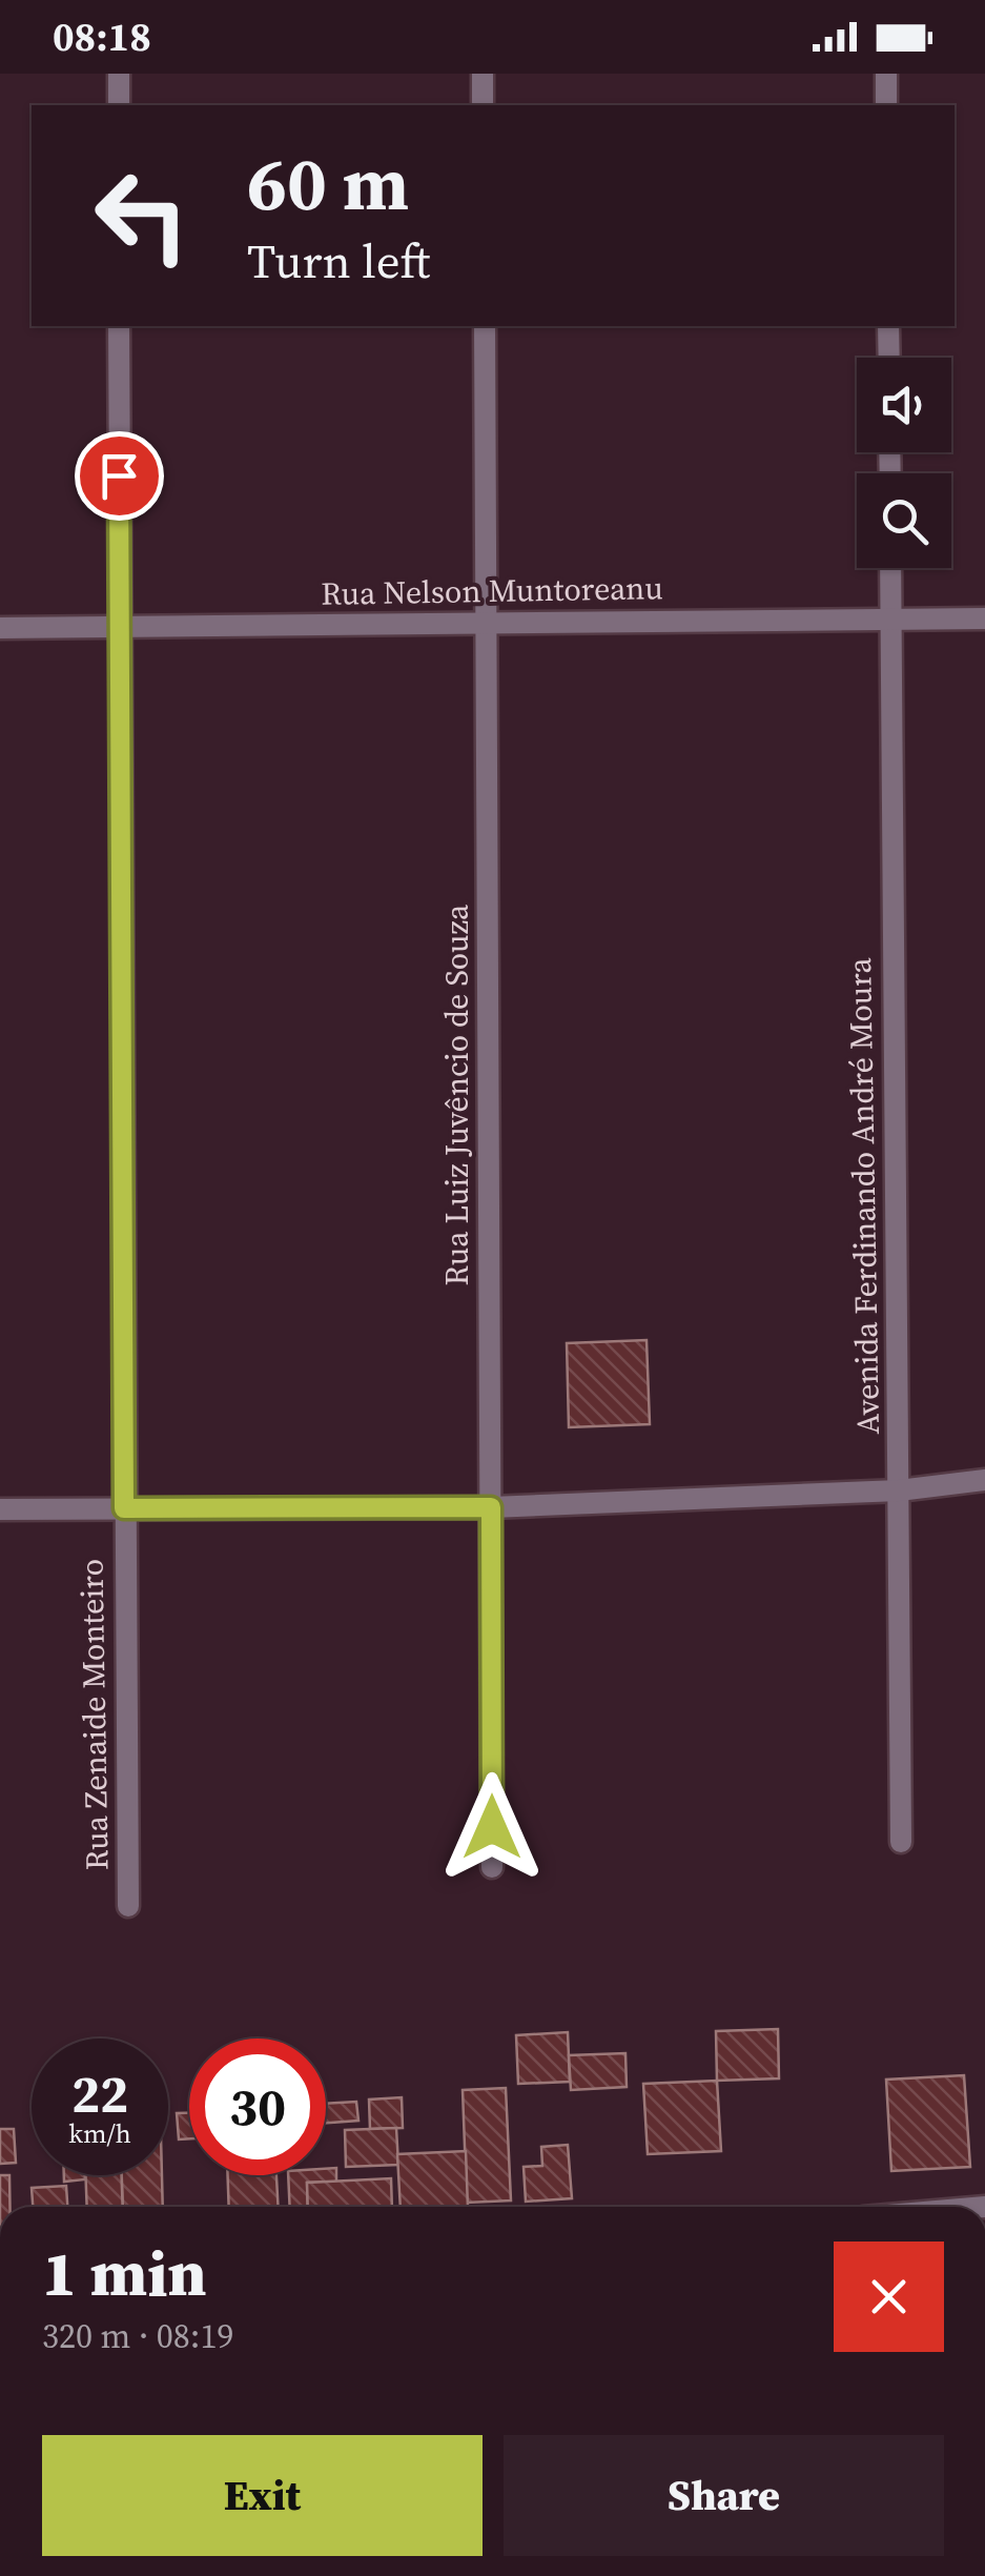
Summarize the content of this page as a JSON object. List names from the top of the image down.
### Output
{
  "streets": {
    "street": [
      "Rua Nelson Muntoreanu",
      "Rua Luiz Juvêncio de Souza",
      "Avenida Ferdinando André Moura",
      "Rua Zenaide Monteiro"
    ]
  },
  "crossings": [
    ["Rua Nelson Muntoreanu", "Rua Luiz Juvêncio de Souza"],
    ["Rua Nelson Muntoreanu", "Avenida Ferdinando André Moura"],
    ["Rua Nelson Muntoreanu", "Rua Zenaide Monteiro"]
  ],
  "page": {
    "status": "08:18",
    "turn": ["60 m", "Turn left"],
    "speed": "22 km/h",
    "limit": "30",
    "heading": ["1 min", "320 m · 08:19"],
    "buttons": ["Exit", "Share"]
  }
}
